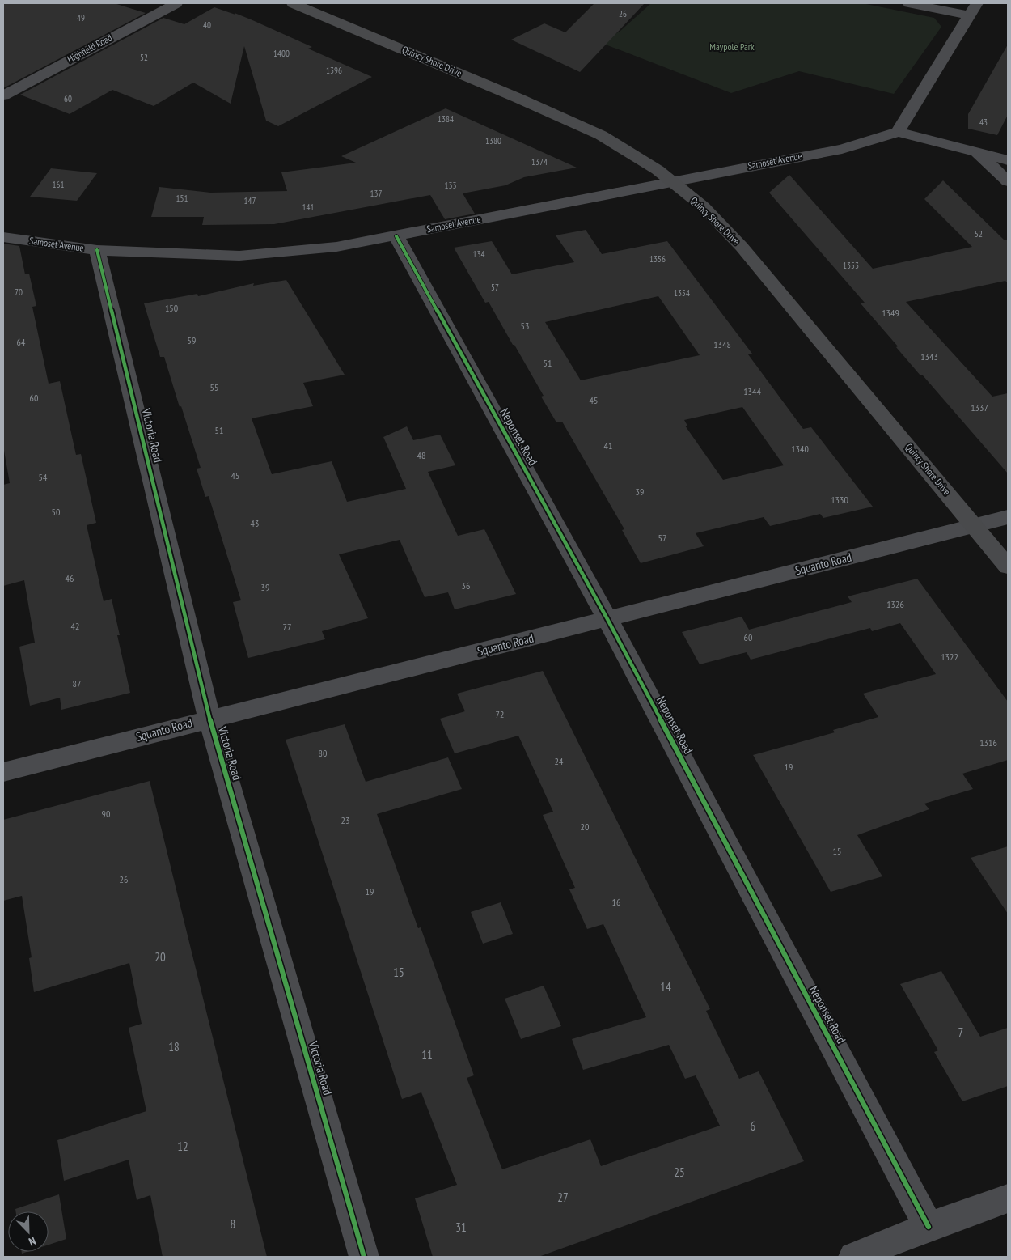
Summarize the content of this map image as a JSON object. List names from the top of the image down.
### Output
{
  "streets": {
    "main road": ["Quincy Shore Drive"],
    "street": [
      "Highfield Road",
      "Samoset Avenue",
      "Victoria Road",
      "Neponset Road",
      "Squanto Road"
    ]
  },
  "crossings": [
    ["Quincy Shore Drive", "Samoset Avenue"],
    ["Quincy Shore Drive", "Squanto Road"],
    ["Samoset Avenue", "Victoria Road"],
    ["Samoset Avenue", "Neponset Road"],
    ["Victoria Road", "Squanto Road"],
    ["Neponset Road", "Squanto Road"]
  ],
  "parks": ["Maypole Park"],
  "house_numbers": [
    "26",
    "49",
    "40",
    "1400",
    "52",
    "1396",
    "60",
    "1384",
    "43",
    "1380",
    "1374",
    "161",
    "133",
    "137",
    "151",
    "147",
    "141",
    "52",
    "134",
    "1356",
    "1353",
    "57",
    "70",
    "1354",
    "150",
    "1349",
    "53",
    "59",
    "64",
    "1348",
    "1343",
    "51",
    "55",
    "1344",
    "60",
    "45",
    "1337",
    "51",
    "41",
    "1340",
    "48",
    "45",
    "54",
    "39",
    "1330",
    "50",
    "43",
    "57",
    "46",
    "36",
    "39",
    "1326",
    "42",
    "77",
    "60",
    "1322",
    "87",
    "72",
    "1316",
    "80",
    "24",
    "19",
    "90",
    "23",
    "20",
    "15",
    "26",
    "19",
    "16",
    "20",
    "15",
    "14",
    "7",
    "18",
    "11",
    "6",
    "12",
    "25",
    "27",
    "8",
    "31"
  ],
  "north": "bottom right"
}
